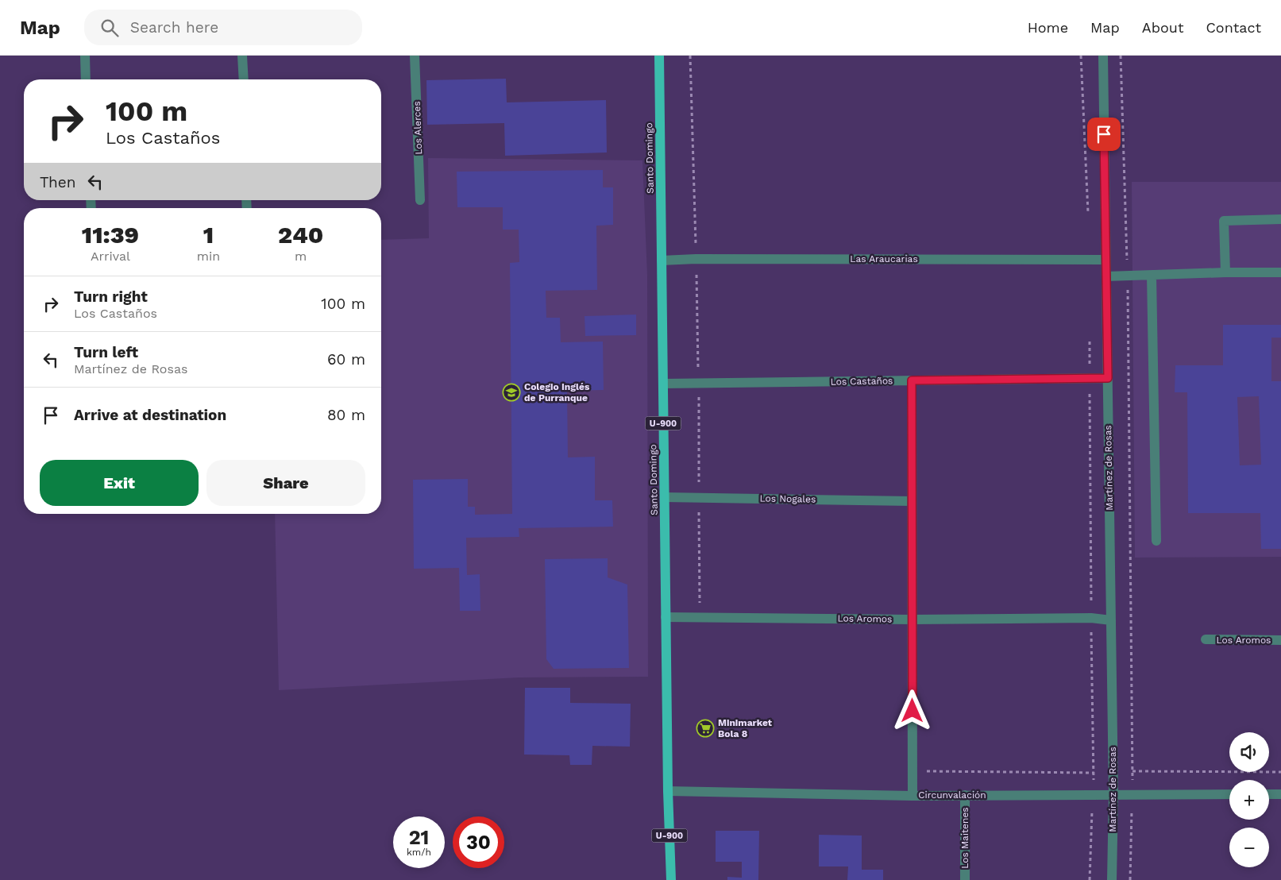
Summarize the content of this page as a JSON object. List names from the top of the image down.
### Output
{
  "streets": {
    "main road": ["Santo Domingo", "U-900"],
    "street": [
      "Los Alerces",
      "Las Araucarias",
      "Los Castaños",
      "Martínez de Rosas",
      "Los Nogales",
      "Los Aromos",
      "Circunvalación",
      "Los Maitenes"
    ]
  },
  "crossings": [
    ["Santo Domingo", "Las Araucarias"],
    ["Santo Domingo", "Los Castaños"],
    ["Santo Domingo", "Los Nogales"],
    ["Santo Domingo", "Los Aromos"],
    ["Santo Domingo", "Circunvalación"],
    ["Las Araucarias", "Martínez de Rosas"],
    ["Los Castaños", "Martínez de Rosas"],
    ["Martínez de Rosas", "Los Aromos"],
    ["Martínez de Rosas", "Circunvalación"],
    ["Circunvalación", "Los Maitenes"]
  ],
  "places": {
    "school or university": ["Colegio Inglés de Purranque"],
    "supermarket": ["Minimarket Bola 8"]
  },
  "page": {
    "header": "Map",
    "search": "Search here",
    "nav": [
      "Home",
      "Map",
      "About",
      "Contact"
    ],
    "turn": ["100 m", "Los Castaños"],
    "then": "Then",
    "eta": [
      "11:39",
      "Arrival",
      "1",
      "min",
      "240",
      "m"
    ],
    "list": [
      {
        "name": "Turn right",
        "note": "Los Castaños",
        "value": "100 m"
      },
      {
        "name": "Turn left",
        "note": "Martínez de Rosas",
        "value": "60 m"
      },
      {
        "name": "Arrive at destination",
        "value": "80 m"
      }
    ],
    "buttons": ["Exit", "Share"],
    "map_buttons": ["+", "−"],
    "speed": "21 km/h",
    "limit": "30"
  }
}
